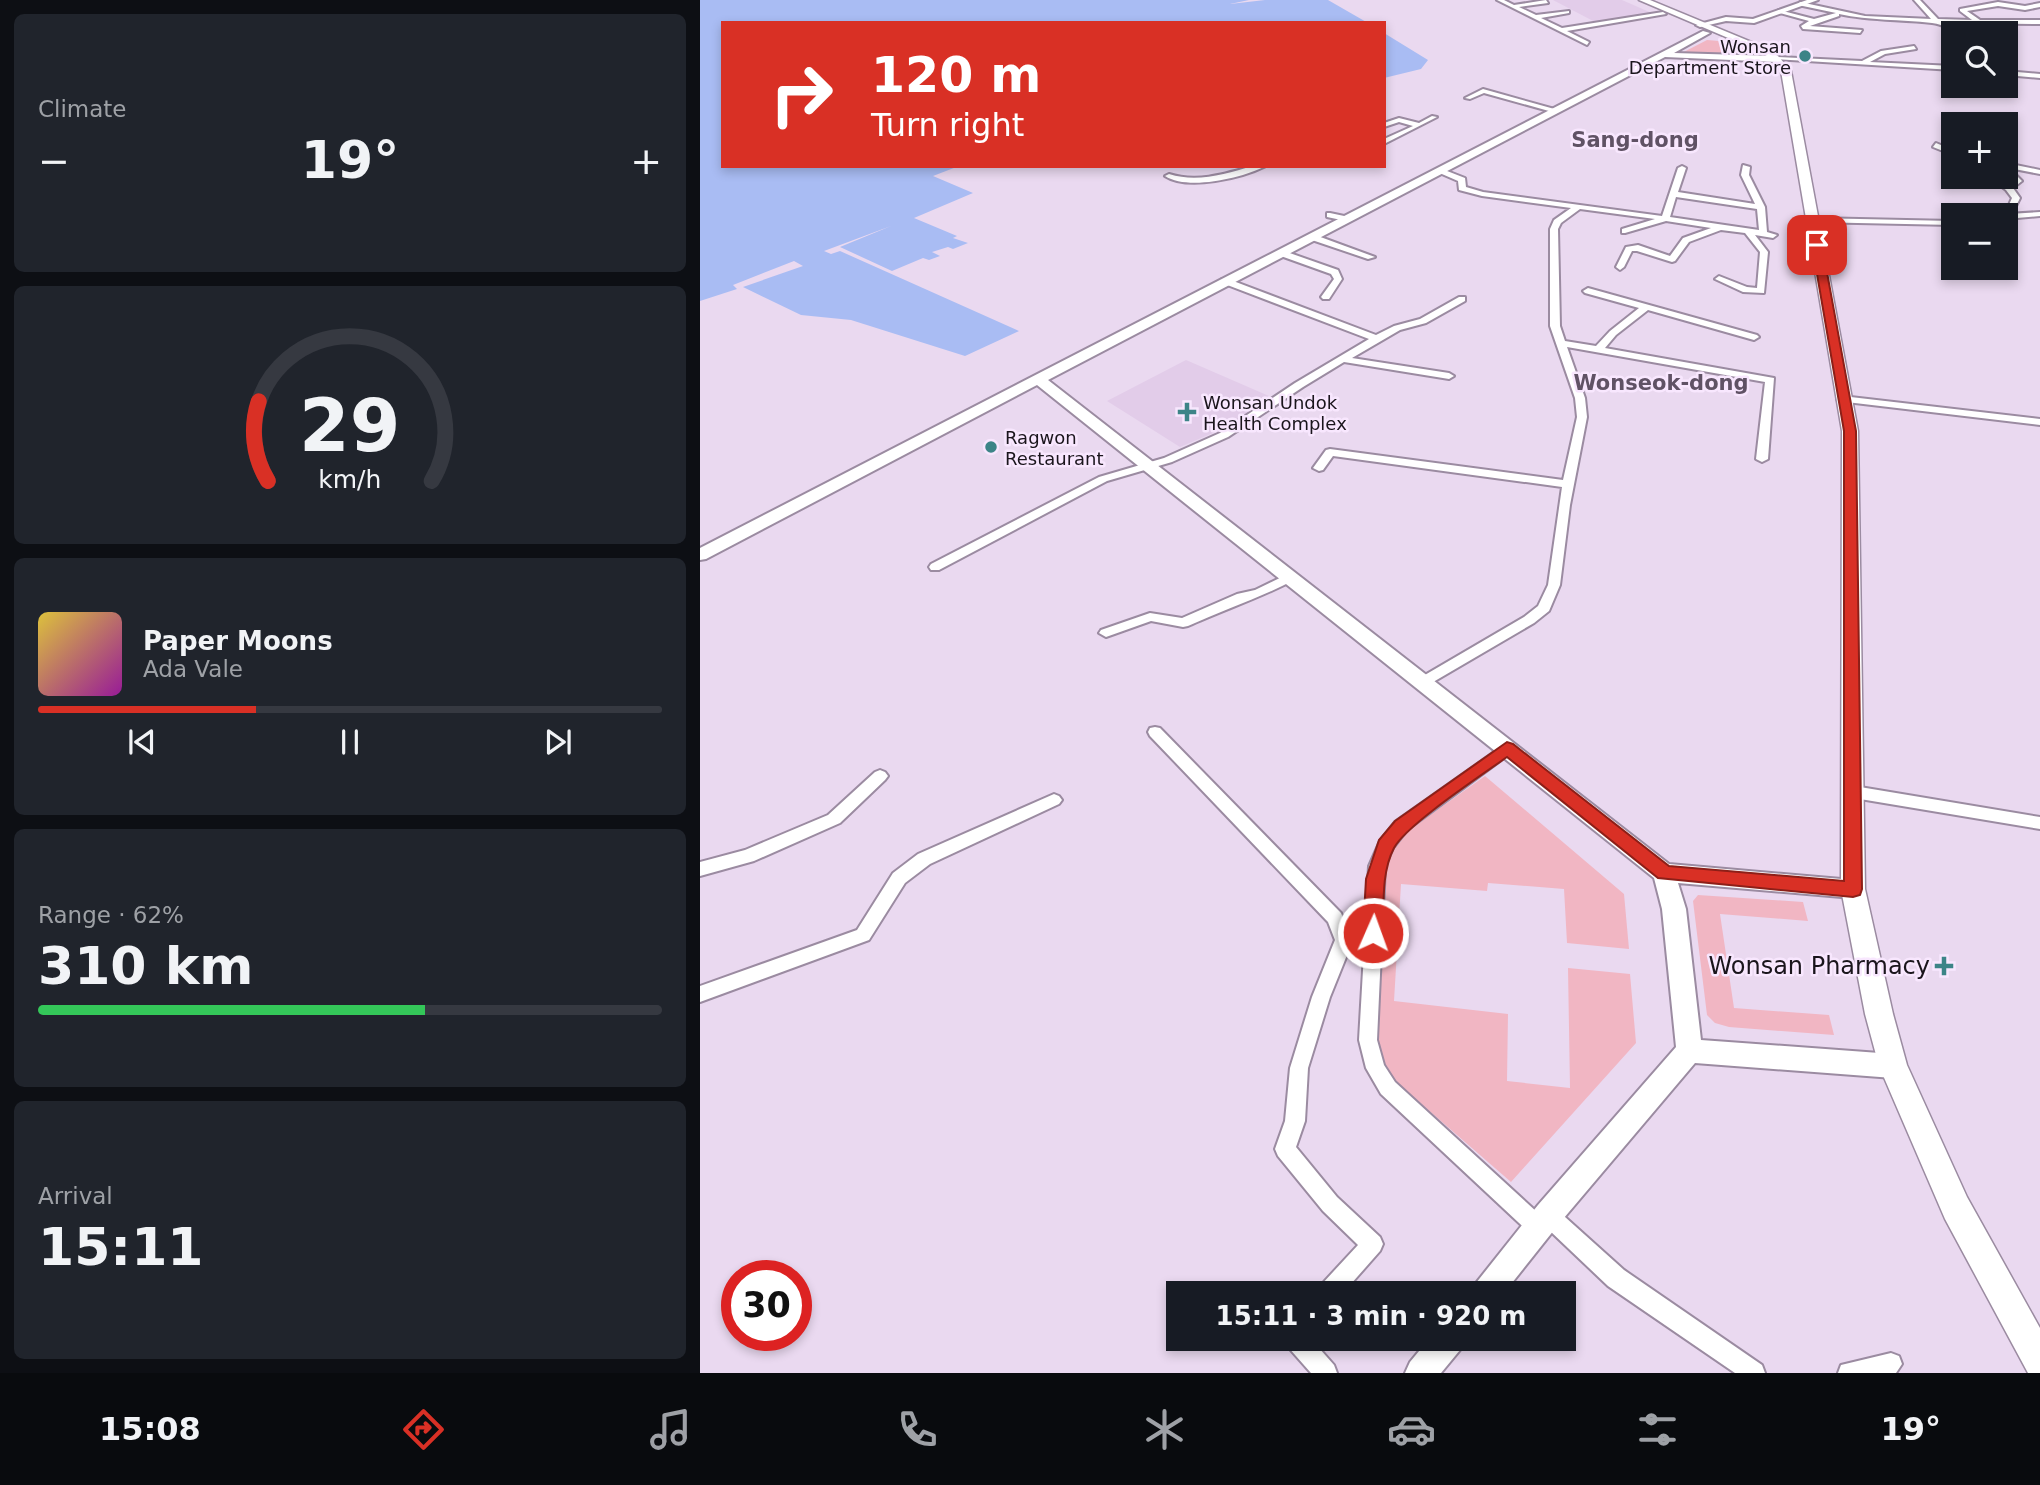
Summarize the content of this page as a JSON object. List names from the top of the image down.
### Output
{
  "districts": ["Sang-dong", "Wonseok-dong"],
  "places": {
    "other": ["Wonsan Department Store", "Ragwon Restaurant"],
    "health": ["Wonsan Undok Health Complex", "Wonsan Pharmacy"]
  },
  "page": {
    "tile": [
      "Climate",
      ["Range · 62%", "310 km"],
      ["Arrival", "15:11"]
    ],
    "map_buttons": ["+", "−"],
    "turn": ["120 m", "Turn right"],
    "heat": ["−", "19°", "+"],
    "song": ["Paper Moons", "Ada Vale"],
    "limit": "30",
    "trip": "15:11 · 3 min · 920 m",
    "tabs": ["15:08", "19°"],
    "gauge": ["29", "km/h"]
  }
}
